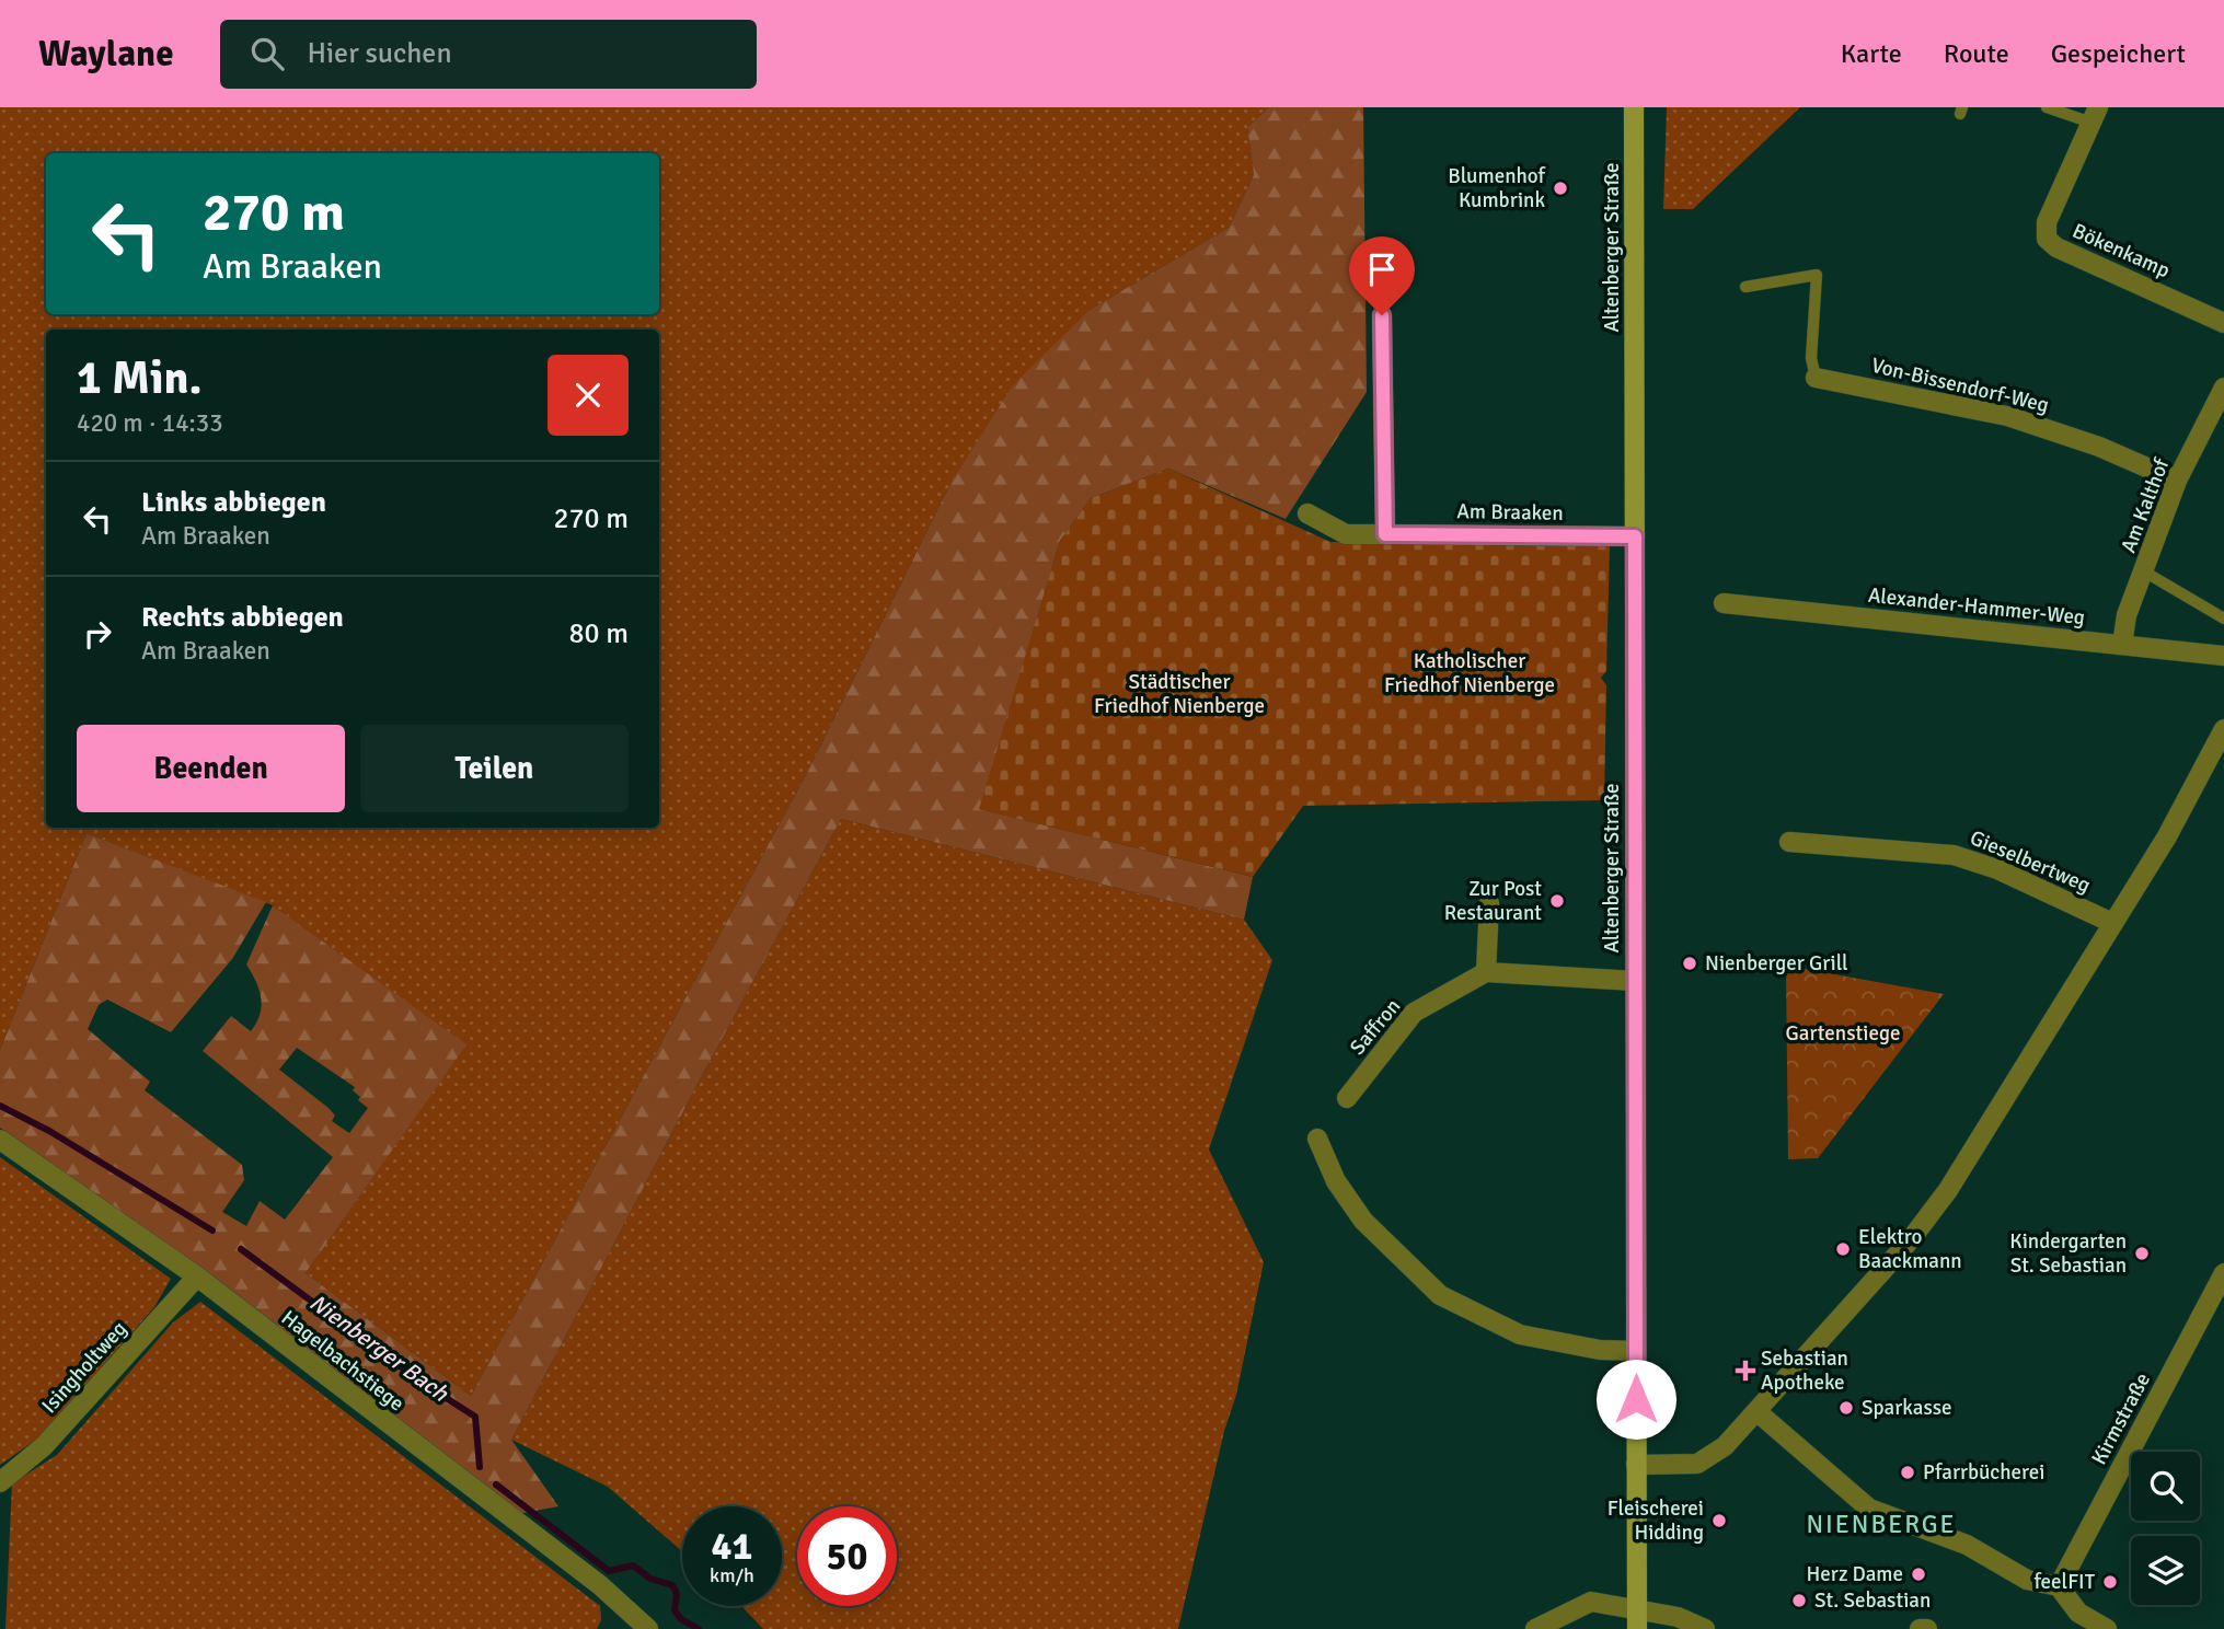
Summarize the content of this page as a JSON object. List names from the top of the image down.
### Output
{
  "streets": {
    "main road": ["Altenberger Straße"],
    "street": [
      "Bökenkamp",
      "Von-Bissendorf-Weg",
      "Am Kalthof",
      "Am Braaken",
      "Alexander-Hammer-Weg",
      "Gieselbertweg",
      "Saffron",
      "Hagelbachstiege",
      "Isingholtweg",
      "Kirmstraße"
    ]
  },
  "crossings": [
    ["Altenberger Straße", "Am Braaken"],
    ["Von-Bissendorf-Weg", "Am Kalthof"],
    ["Am Kalthof", "Alexander-Hammer-Weg"],
    ["Hagelbachstiege", "Isingholtweg"]
  ],
  "districts": ["NIENBERGE"],
  "water": ["Nienberger Bach"],
  "parks": ["Katholischer Friedhof Nienberge", "Städtischer Friedhof Nienberge", "Gartenstiege"],
  "places": {
    "other": [
      "Blumenhof Kumbrink",
      "Zur Post Restaurant",
      "Nienberger Grill",
      "Elektro Baackmann",
      "Kindergarten St. Sebastian",
      "Sparkasse",
      "Pfarrbücherei",
      "Fleischerei Hidding",
      "Herz Dame",
      "feelFIT",
      "St. Sebastian"
    ],
    "health": ["Sebastian Apotheke"]
  },
  "page": {
    "header": "Waylane",
    "search": "Hier suchen",
    "nav": ["Karte", "Route", "Gespeichert"],
    "turn": ["270 m", "Am Braaken"],
    "heading": ["1 Min.", "420 m · 14:33"],
    "list": [
      {
        "name": "Links abbiegen",
        "note": "Am Braaken",
        "value": "270 m"
      },
      {
        "name": "Rechts abbiegen",
        "note": "Am Braaken",
        "value": "80 m"
      }
    ],
    "buttons": ["Beenden", "Teilen"],
    "speed": "41 km/h",
    "limit": "50"
  }
}
